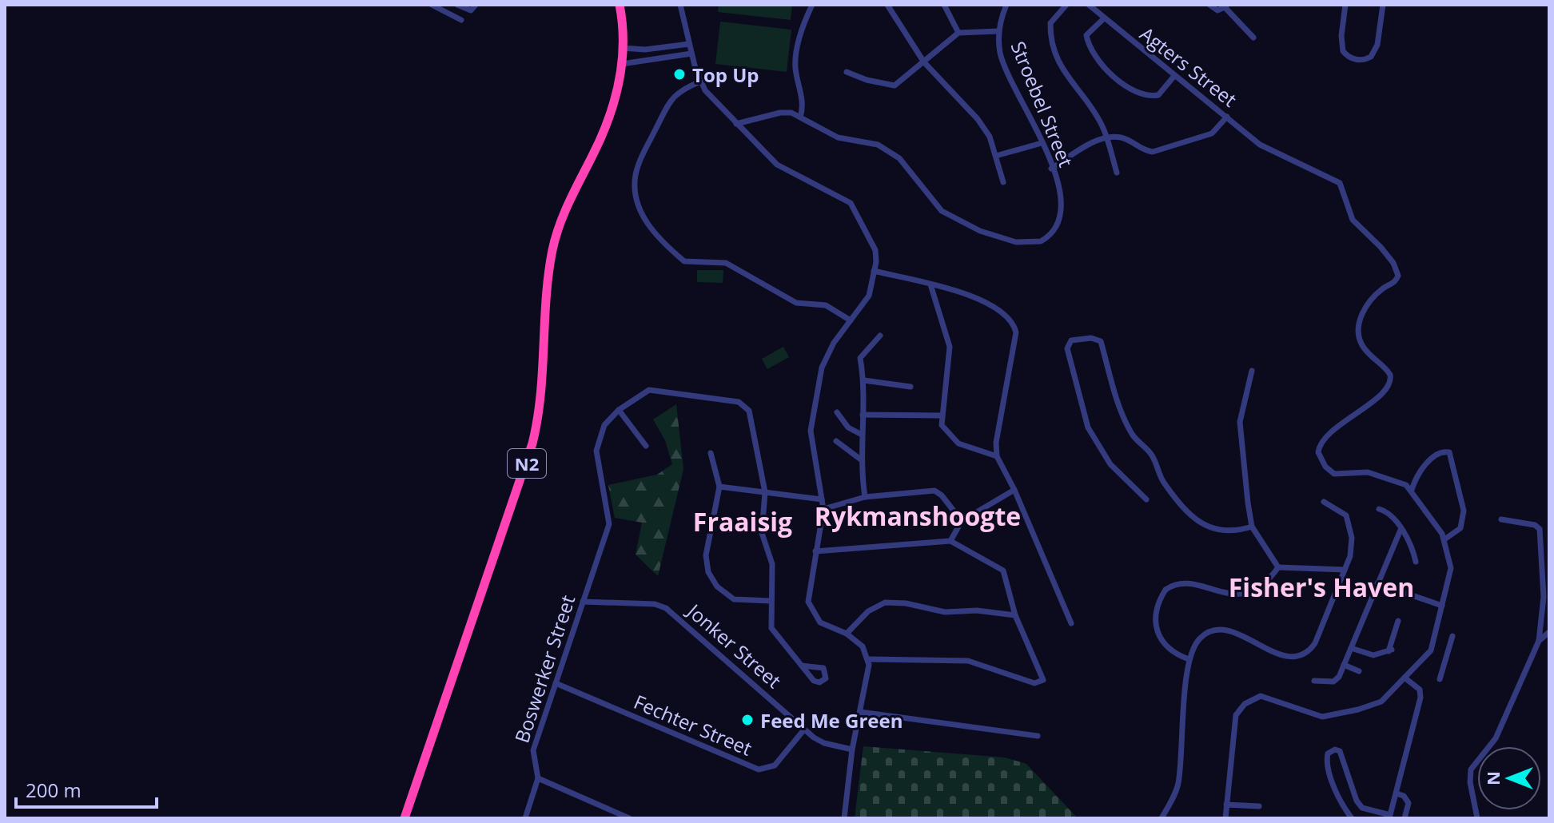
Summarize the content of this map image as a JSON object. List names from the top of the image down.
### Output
{
  "streets": {
    "highway": ["N2"],
    "street": [
      "Agters Street",
      "Stroebel Street",
      "Jonker Street",
      "Boswerker Street",
      "Fechter Street"
    ]
  },
  "crossings": [
    ["Jonker Street", "Boswerker Street"],
    ["Jonker Street", "Fechter Street"],
    ["Boswerker Street", "Fechter Street"]
  ],
  "districts": ["Rykmanshoogte", "Fraaisig", "Fisher's Haven"],
  "places": ["Top Up", "Feed Me Green"],
  "scale_bar": "200 m",
  "north": "left"
}
